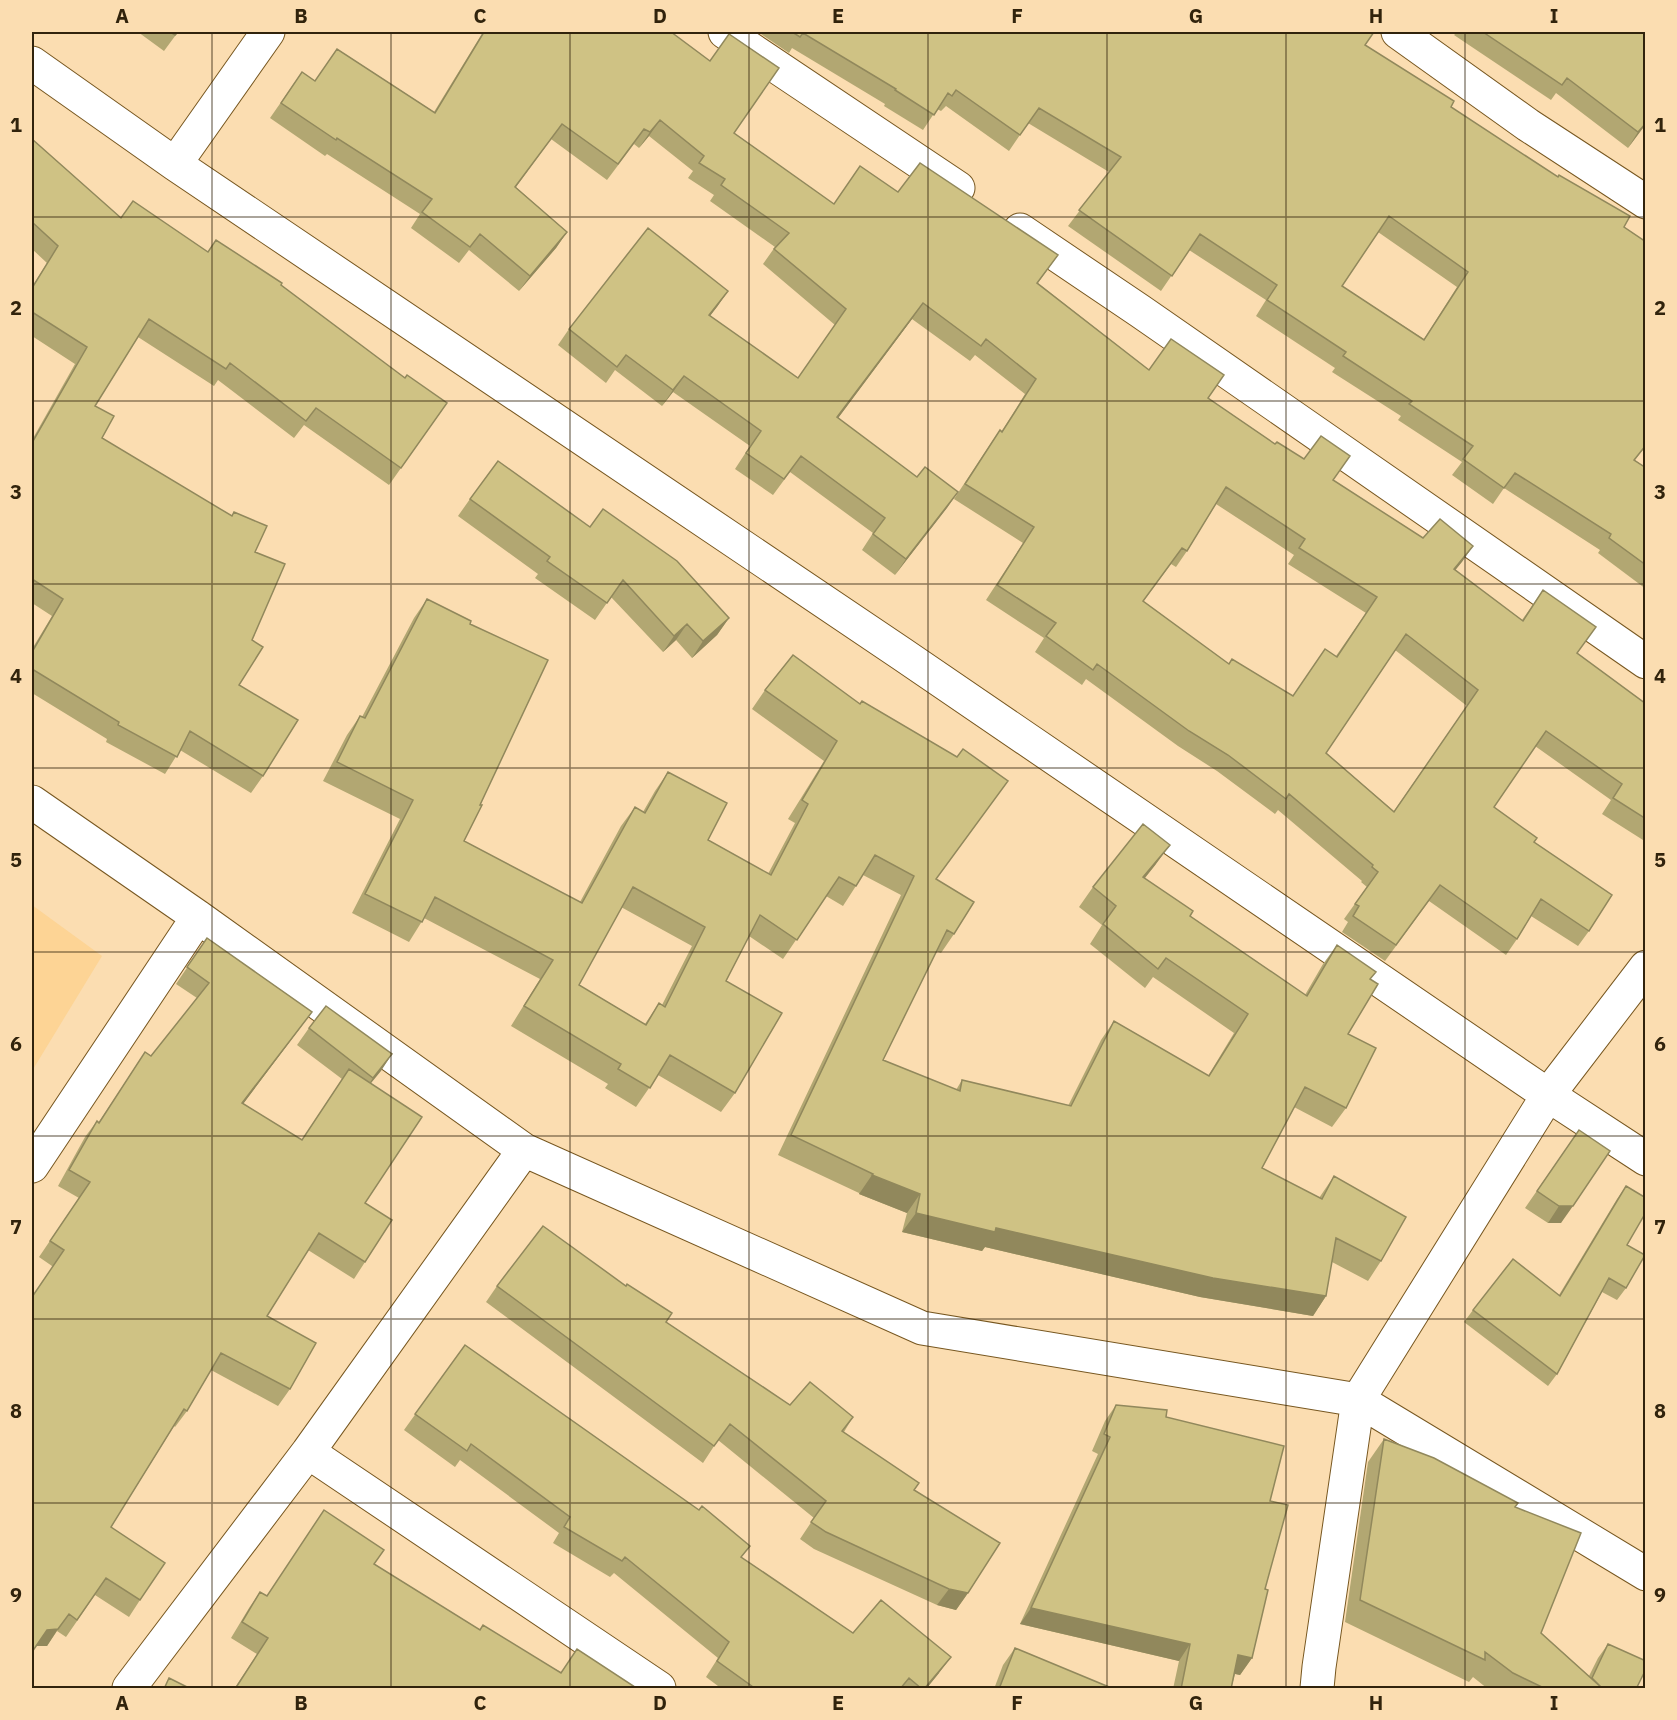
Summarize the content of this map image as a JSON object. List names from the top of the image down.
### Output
{
  "grid": {
    "columns": [
      "A",
      "B",
      "C",
      "D",
      "E",
      "F",
      "G",
      "H",
      "I"
    ],
    "rows": [
      "1",
      "2",
      "3",
      "4",
      "5",
      "6",
      "7",
      "8",
      "9"
    ]
  }
}
